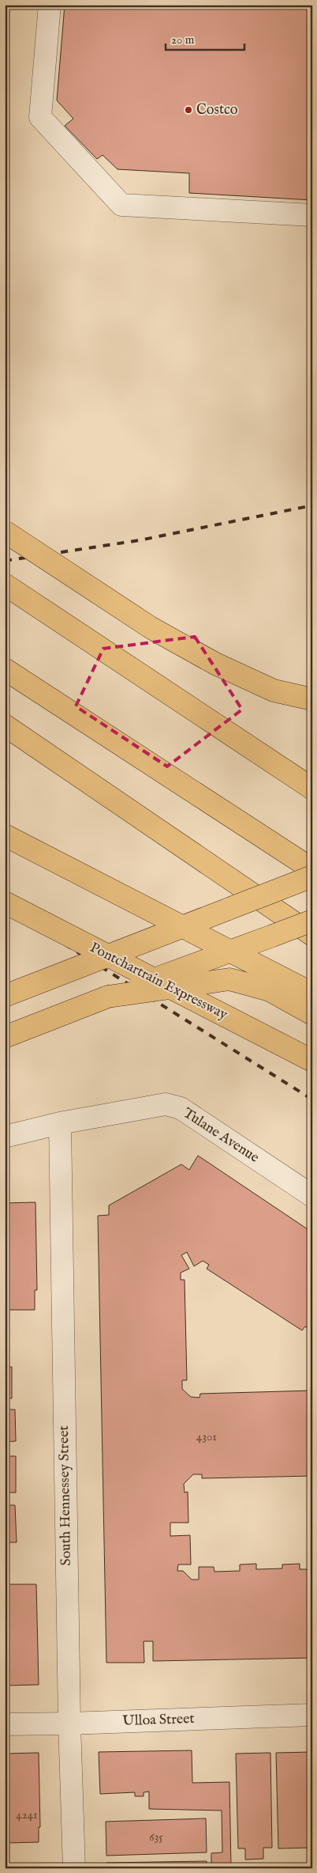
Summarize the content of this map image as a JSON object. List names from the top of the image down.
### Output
{
  "streets": {
    "main road": ["Pontchartrain Expressway"],
    "street": ["Tulane Avenue", "South Hennessey Street", "Ulloa Street"]
  },
  "crossings": [
    ["Tulane Avenue", "South Hennessey Street"],
    ["South Hennessey Street", "Ulloa Street"]
  ],
  "places": ["Costco"],
  "house_numbers": ["4301", "4241", "635"],
  "scale_bar": "20 m"
}
